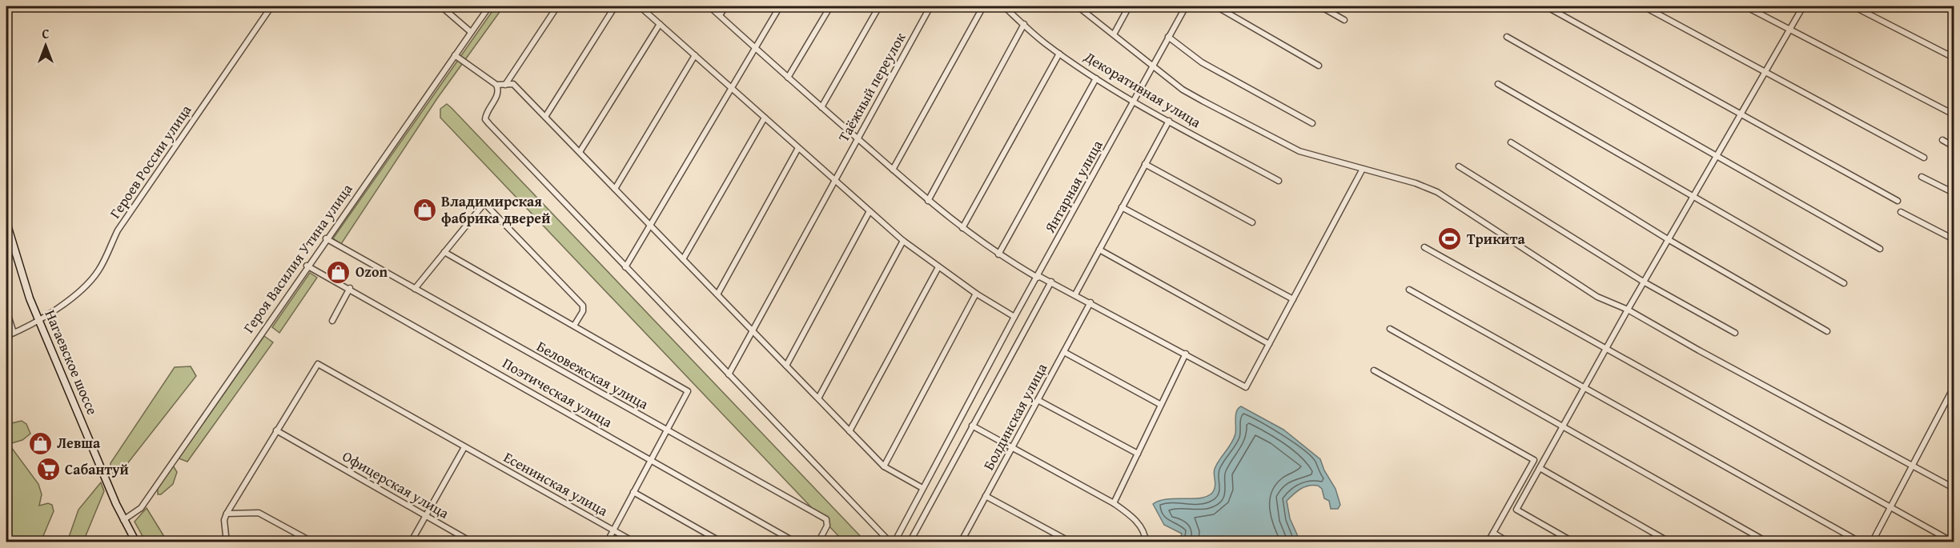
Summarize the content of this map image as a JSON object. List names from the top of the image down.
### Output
{
  "streets": {
    "street": [
      "Таёжный переулок",
      "Декоративная улица",
      "Героев России улица",
      "Янтарная улица",
      "Героя Василия Утина улица",
      "Нагаевское шоссе",
      "Беловежская улица",
      "Поэтическая улица",
      "Болдинская улица",
      "Есенинская улица",
      "Офицерская улица"
    ]
  },
  "crossings": [
    ["Декоративная улица", "Янтарная улица"],
    ["Героев России улица", "Нагаевское шоссе"],
    ["Героя Василия Утина улица", "Нагаевское шоссе"],
    ["Героя Василия Утина улица", "Беловежская улица"],
    ["Героя Василия Утина улица", "Поэтическая улица"],
    ["Есенинская улица", "Офицерская улица"]
  ],
  "places": {
    "shop": ["Владимирская фабрика дверей", "Ozon", "Левша"],
    "sports": ["Трикита"],
    "supermarket": ["Сабантуй"]
  },
  "north": "top"
}
